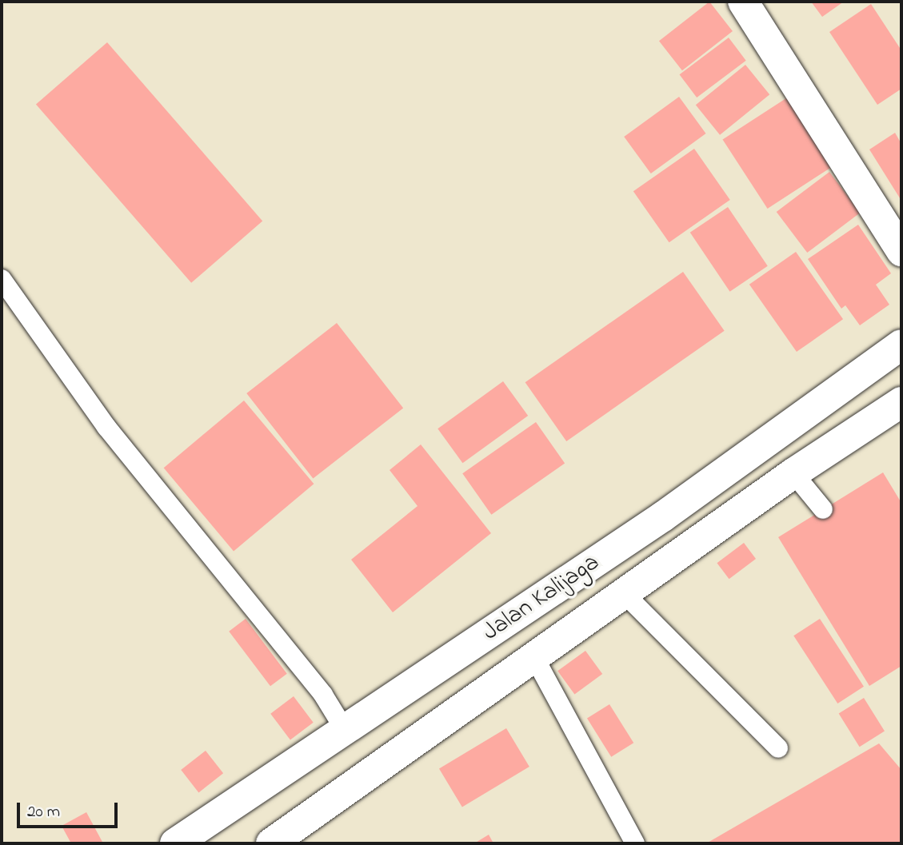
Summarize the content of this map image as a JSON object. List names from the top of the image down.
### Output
{
  "streets": {
    "main road": ["Jalan Kalijaga"]
  },
  "scale_bar": "20 m"
}
